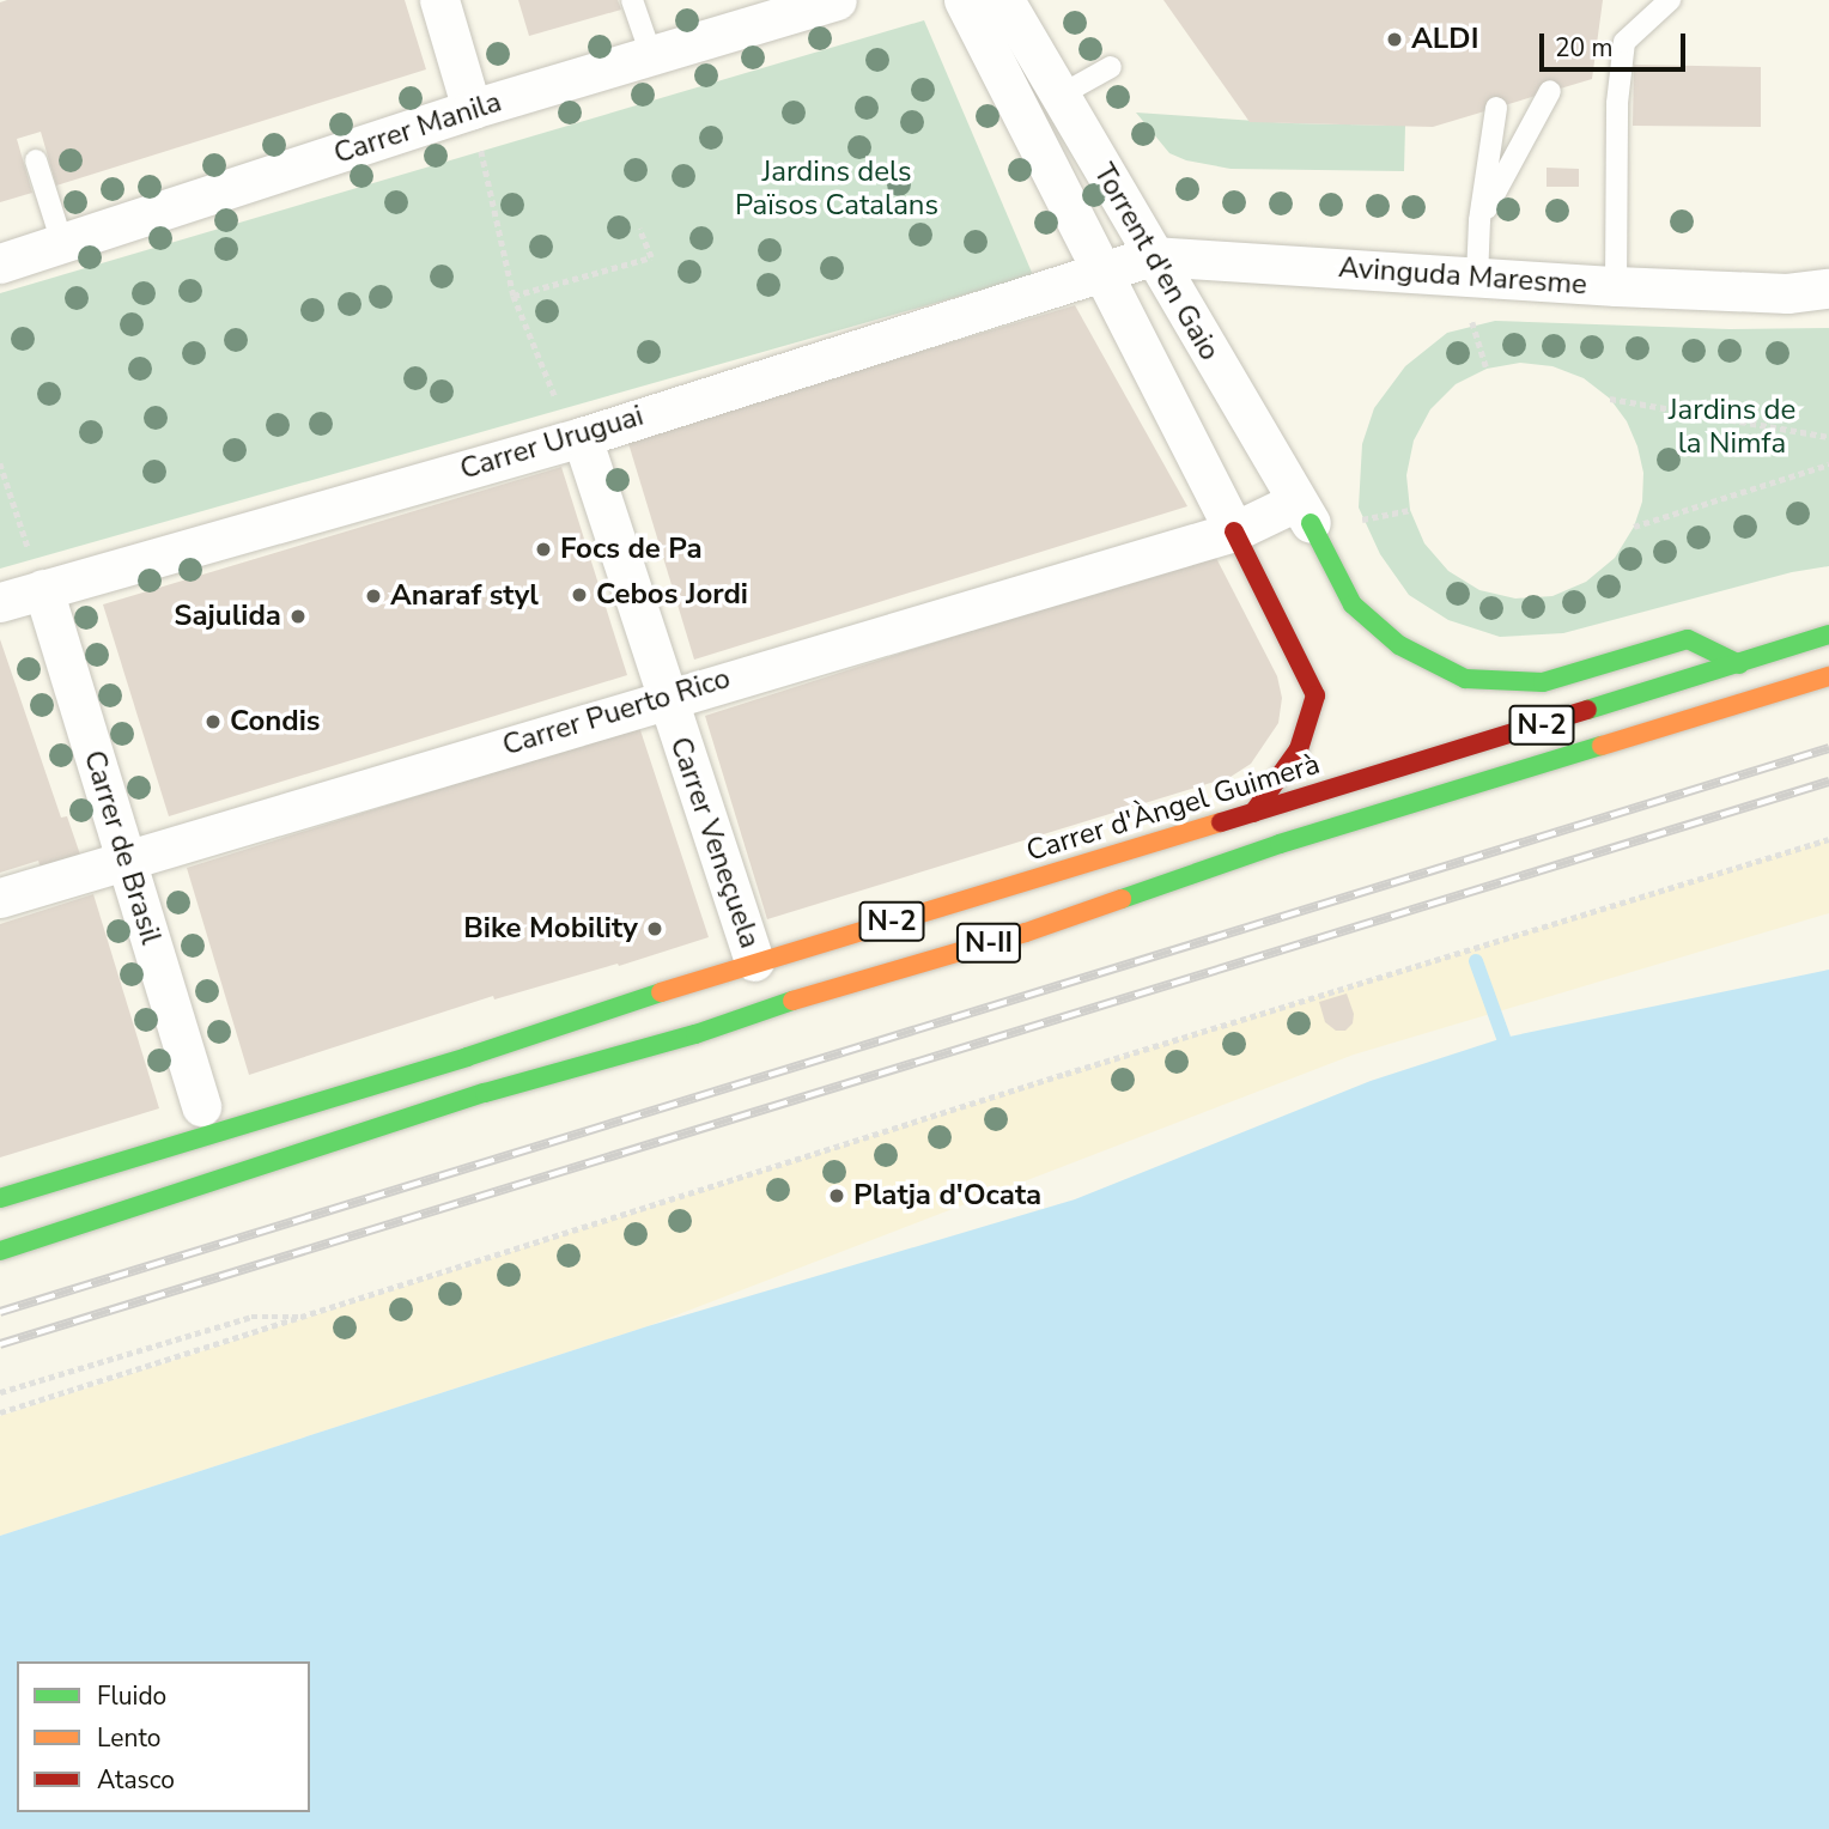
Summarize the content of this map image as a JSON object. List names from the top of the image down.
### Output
{
  "streets": {
    "main road": ["N-2", "Carrer d'Àngel Guimerà", "N-II"],
    "street": [
      "Carrer Manila",
      "Torrent d'en Gaio",
      "Avinguda Maresme",
      "Carrer Uruguai",
      "Carrer Puerto Rico",
      "Carrer Veneçuela",
      "Carrer de Brasil"
    ]
  },
  "crossings": [
    ["Torrent d'en Gaio", "Avinguda Maresme"],
    ["Torrent d'en Gaio", "Carrer Uruguai"],
    ["Torrent d'en Gaio", "Carrer Puerto Rico"],
    ["Avinguda Maresme", "Carrer Uruguai"],
    ["Carrer Uruguai", "Carrer Veneçuela"],
    ["Carrer Uruguai", "Carrer de Brasil"],
    ["Carrer Puerto Rico", "Carrer Veneçuela"],
    ["Carrer Puerto Rico", "Carrer de Brasil"],
    ["Carrer d'Àngel Guimerà", "Carrer Veneçuela"]
  ],
  "parks": ["Jardins dels Països Catalans", "Jardins de la Nimfa"],
  "places": [
    "ALDI",
    "Focs de Pa",
    "Cebos Jordi",
    "Anaraf styl",
    "Sajulida",
    "Condis",
    "Bike Mobility",
    "Platja d'Ocata"
  ],
  "legend": ["Fluido", "Lento", "Atasco"],
  "scale_bar": "20 m"
}
